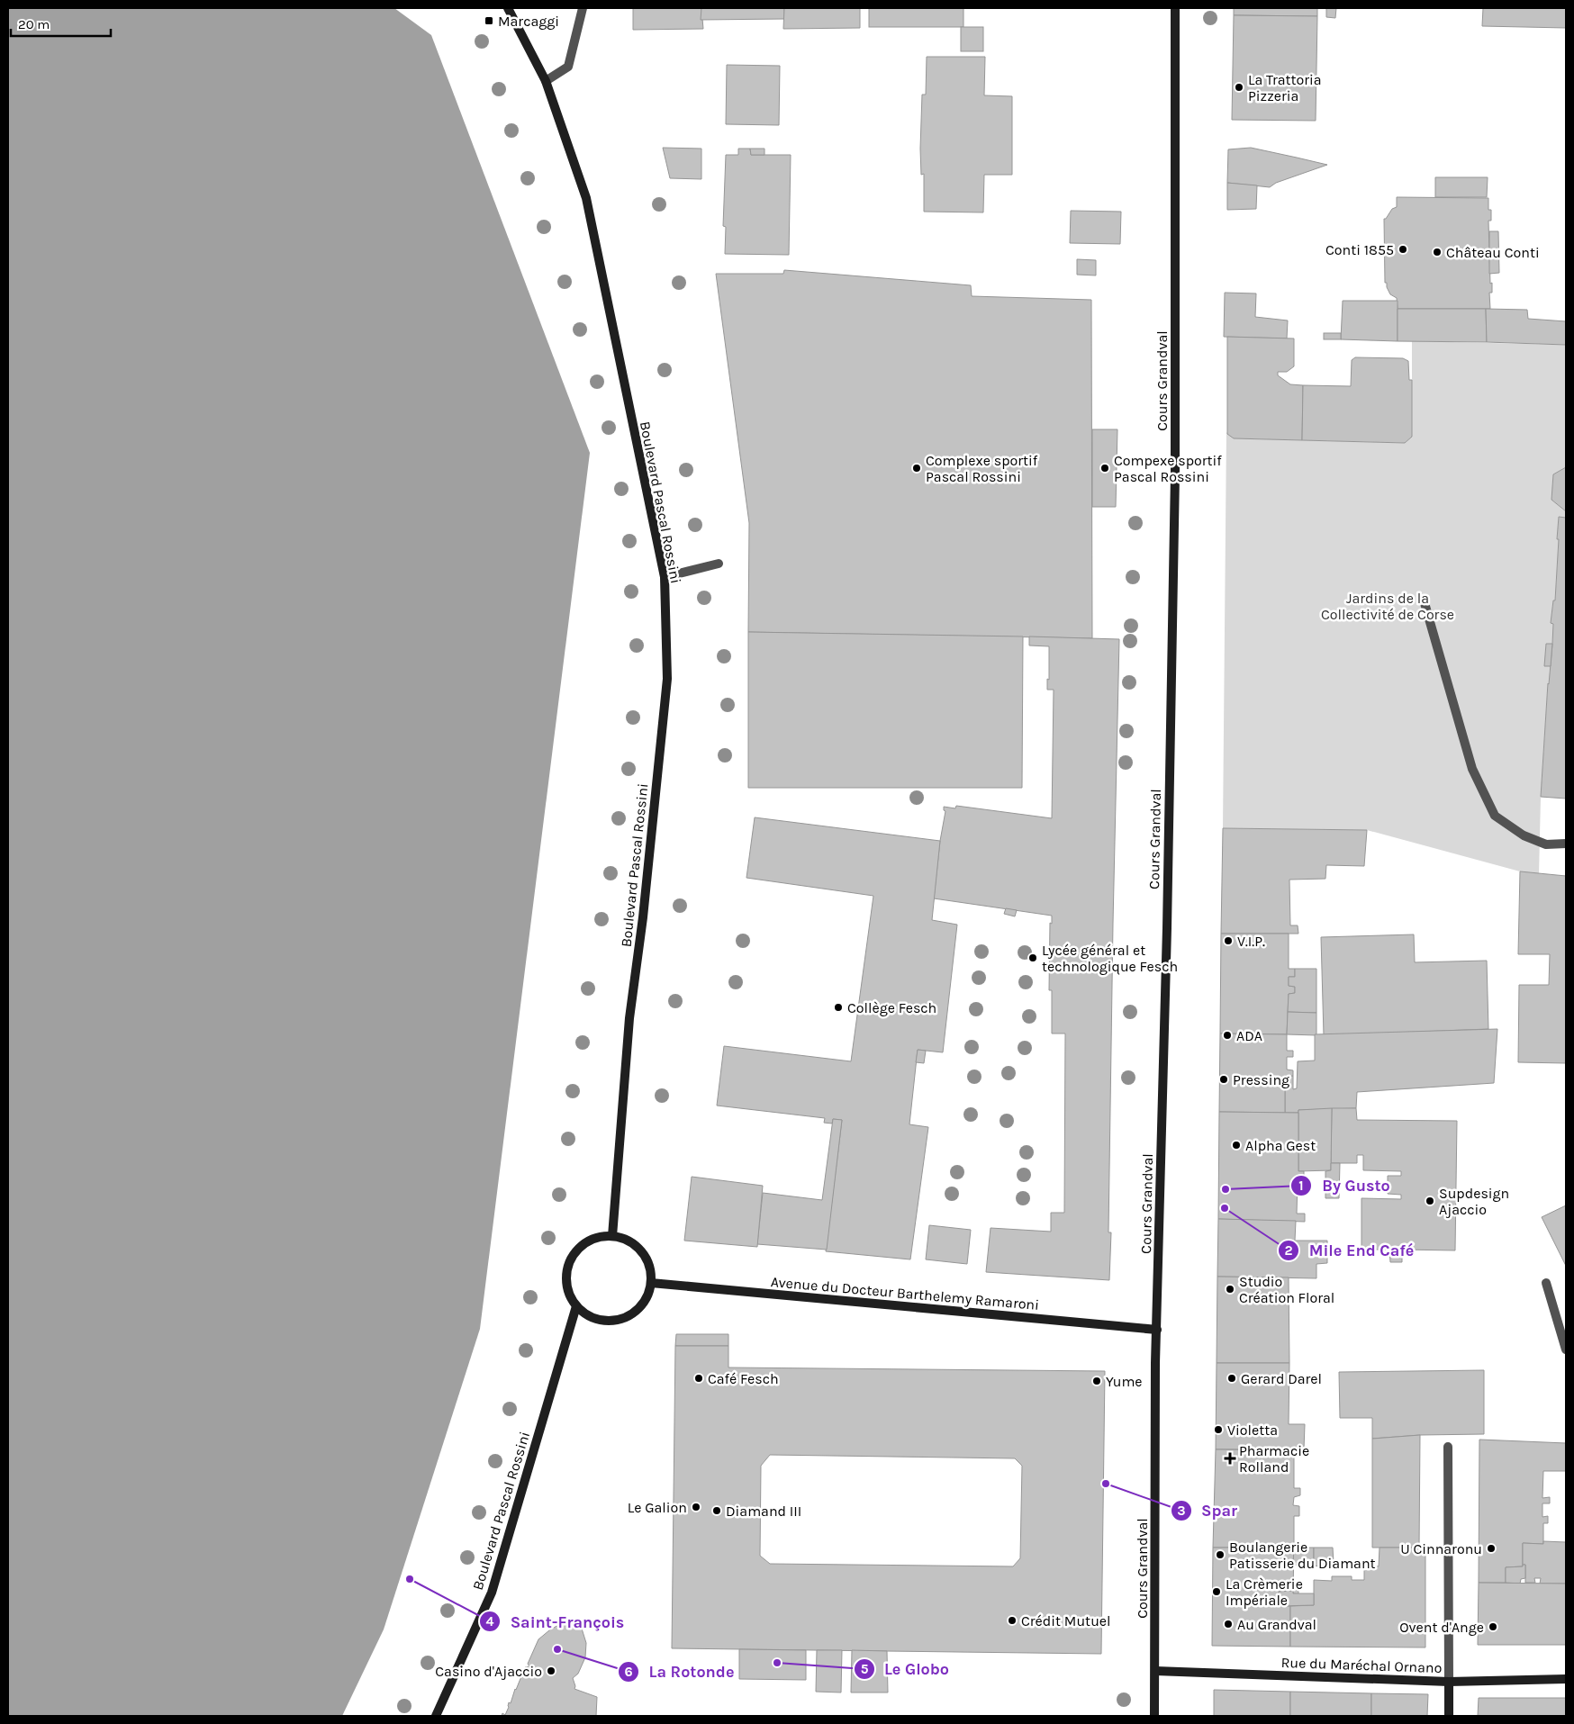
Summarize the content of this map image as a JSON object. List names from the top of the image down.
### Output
{
  "streets": {
    "main road": [
      "Cours Grandval",
      "Boulevard Pascal Rossini",
      "Avenue du Docteur Barthelemy Ramaroni",
      "Rue du Maréchal Ornano"
    ]
  },
  "crossings": [
    ["Cours Grandval", "Avenue du Docteur Barthelemy Ramaroni"],
    ["Cours Grandval", "Rue du Maréchal Ornano"],
    ["Boulevard Pascal Rossini", "Avenue du Docteur Barthelemy Ramaroni"]
  ],
  "parks": ["Jardins de la Collectivité de Corse"],
  "places": {
    "transit": ["Marcaggi"],
    "other": [
      "La Trattoria Pizzeria",
      "Conti 1855",
      "Château Conti",
      "Complexe sportif Pascal Rossini",
      "Compexe sportif Pascal Rossini",
      "V.I.P.",
      "Lycée général et technologique Fesch",
      "Collège Fesch",
      "ADA",
      "Pressing",
      "Alpha Gest",
      "By Gusto",
      "Supdesign Ajaccio",
      "Mile End Café",
      "Studio Création Floral",
      "Café Fesch",
      "Gerard Darel",
      "Yume",
      "Violetta",
      "Spar",
      "Le Galion",
      "Diamand III",
      "U Cinnaronu",
      "Boulangerie Patisserie du Diamant",
      "Saint-François",
      "La Crèmerie Impériale",
      "Crédit Mutuel",
      "Au Grandval",
      "Ovent d'Ange",
      "La Rotonde",
      "Le Globo",
      "Casino d'Ajaccio"
    ],
    "health": ["Pharmacie Rolland"]
  },
  "scale_bar": "20 m"
}
